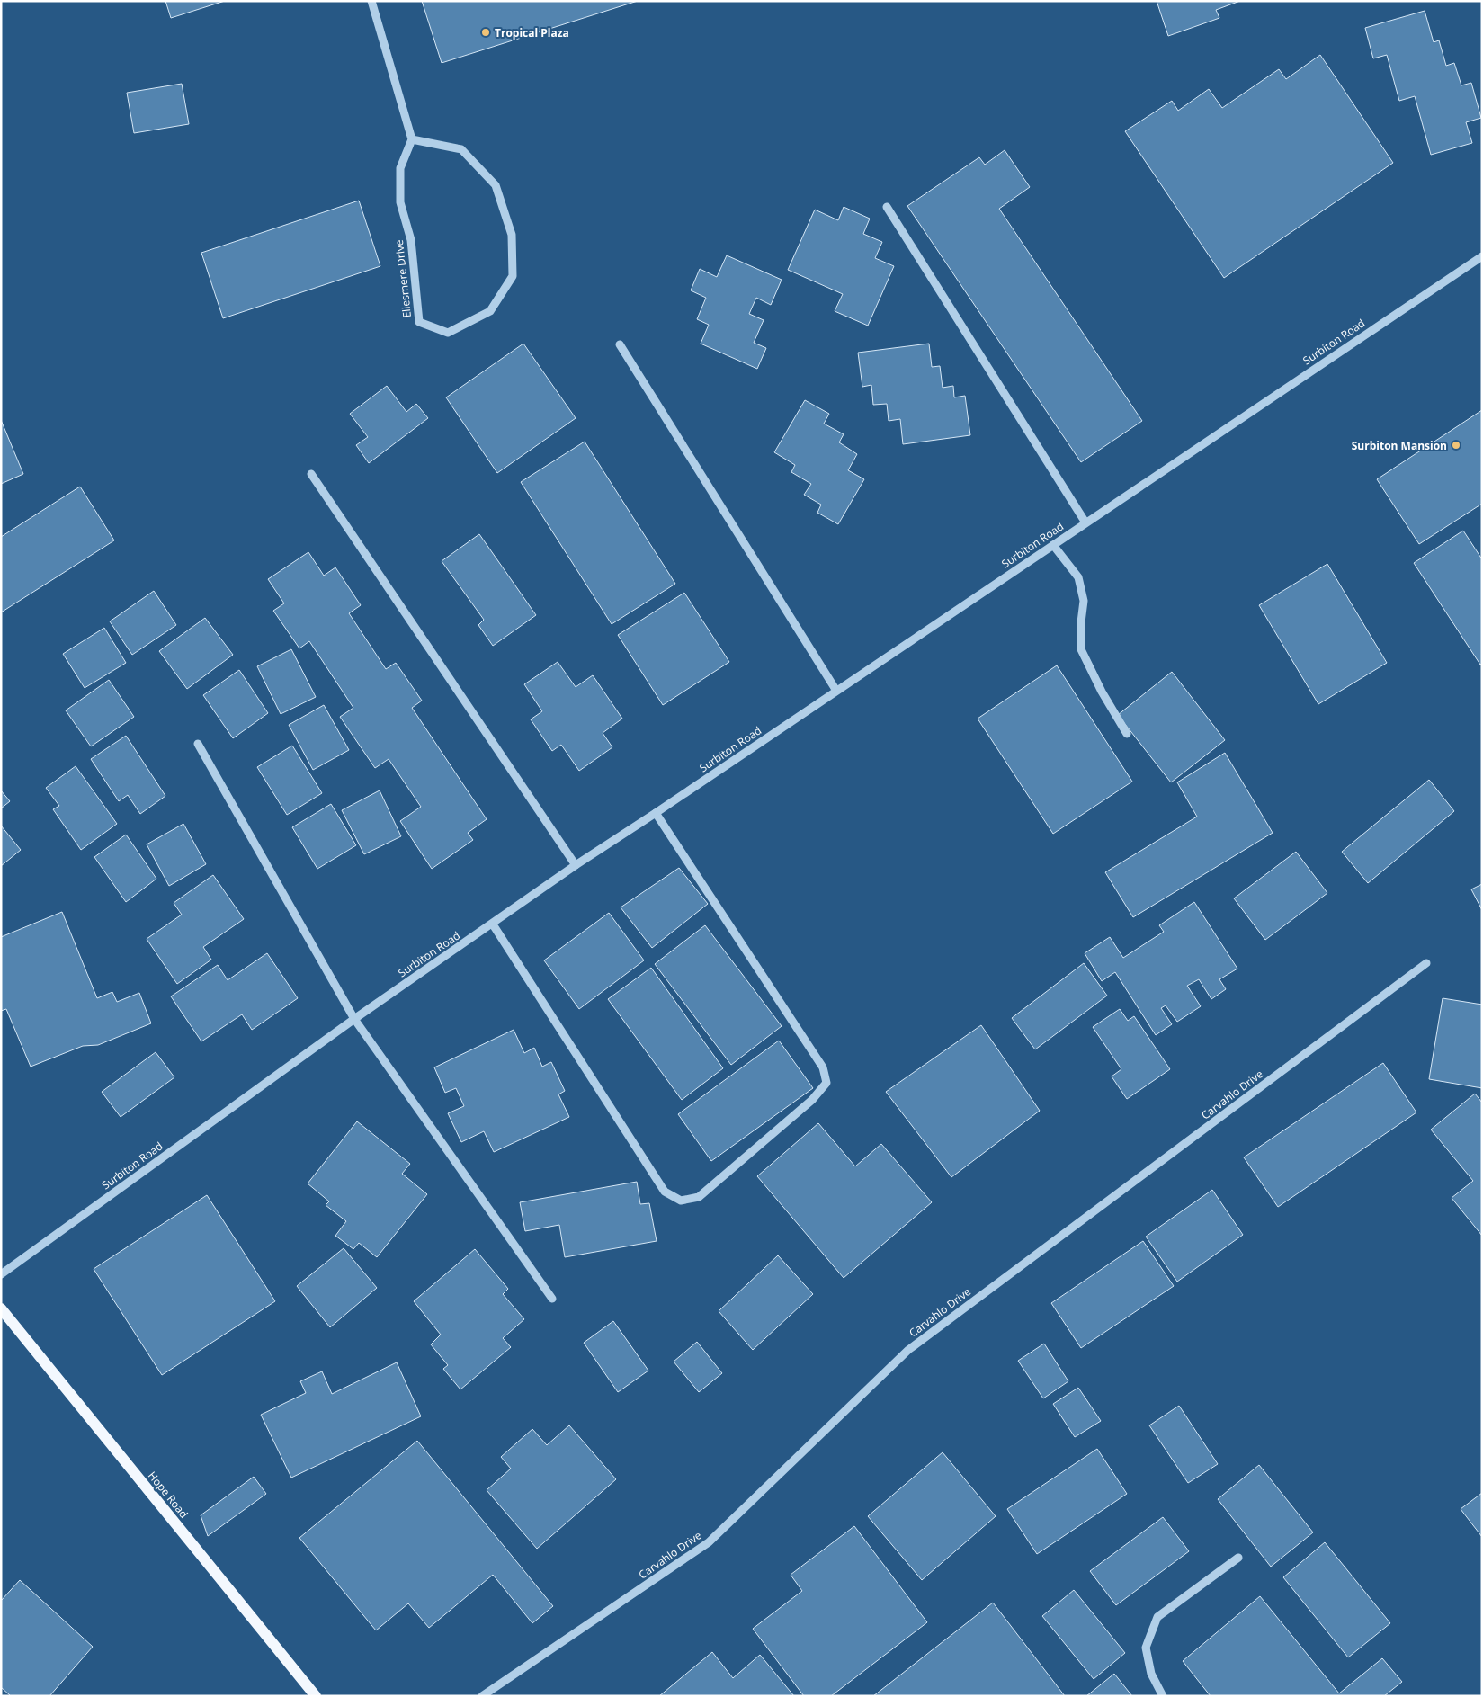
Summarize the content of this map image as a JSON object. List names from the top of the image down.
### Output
{
  "streets": {
    "main road": ["Hope Road"],
    "street": ["Ellesmere Drive", "Surbiton Road", "Carvahlo Drive"]
  },
  "places": ["Tropical Plaza", "Surbiton Mansion"]
}
